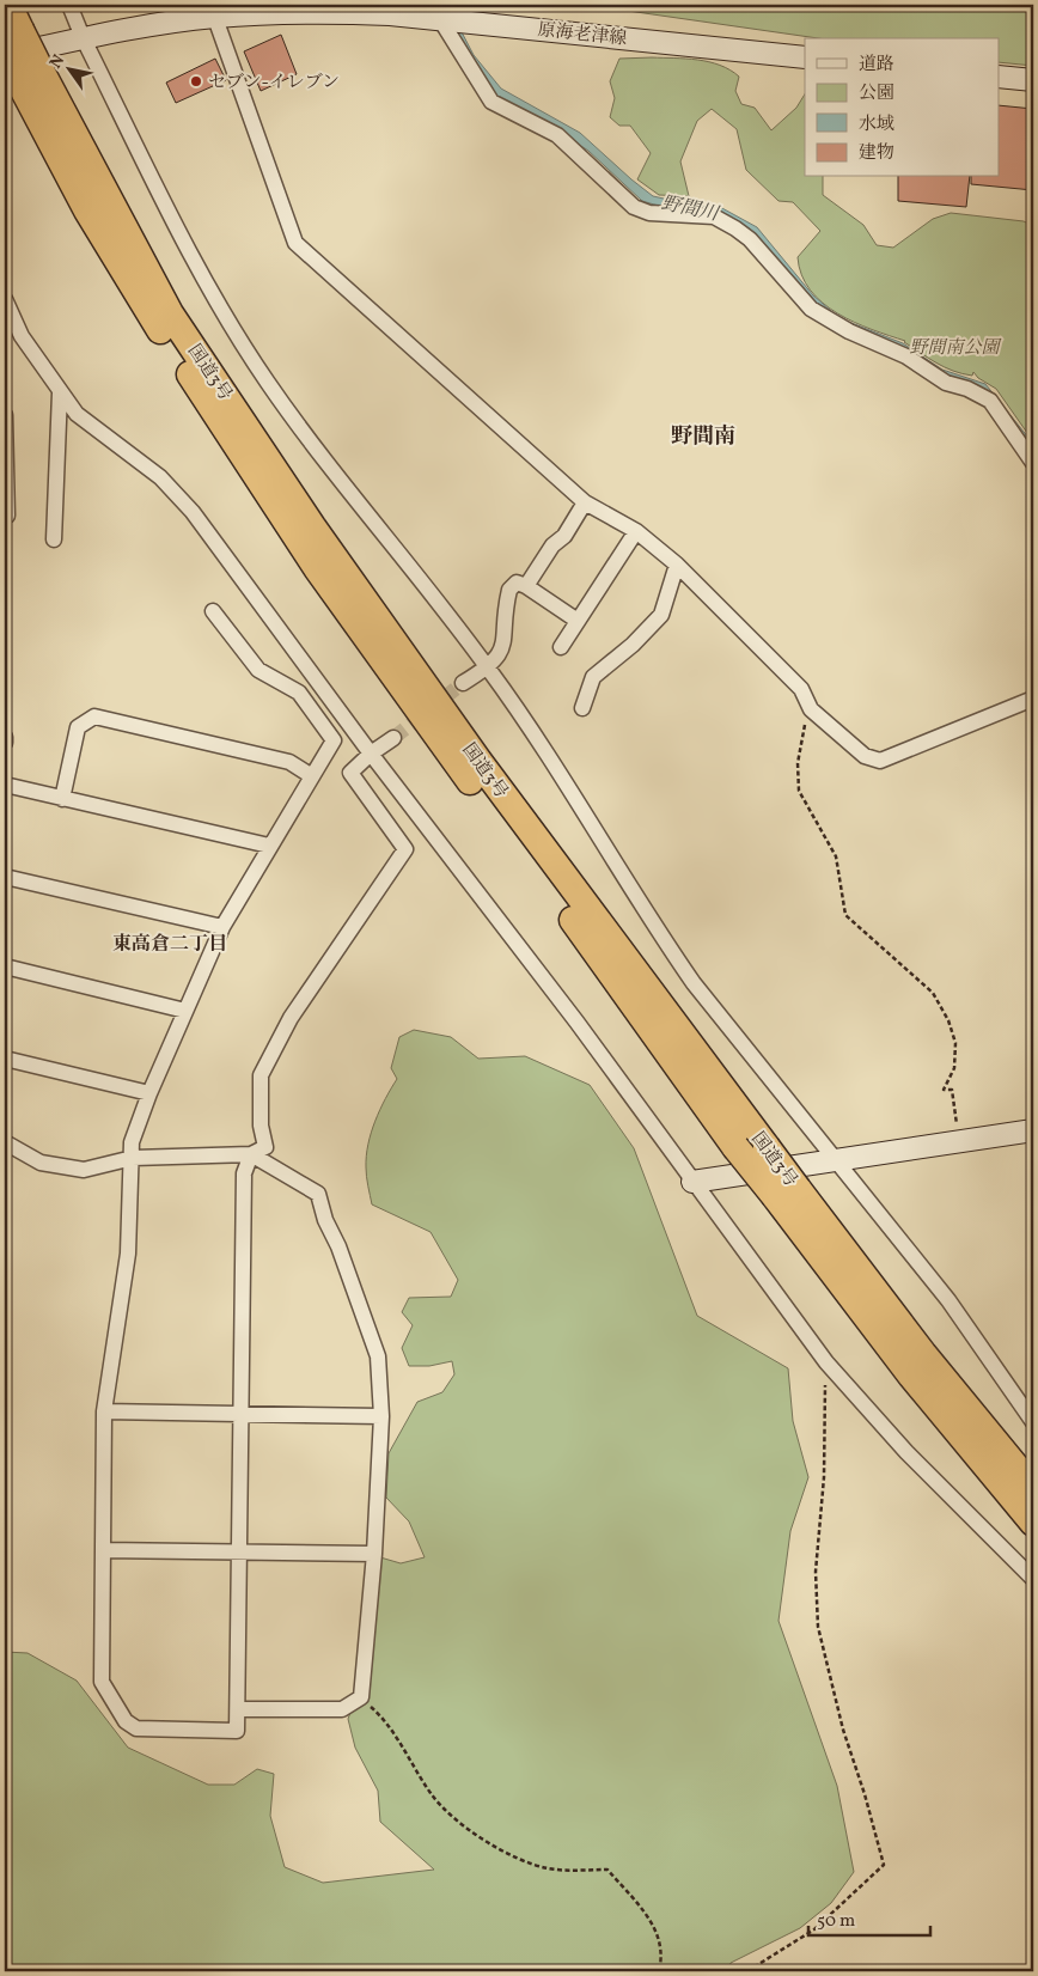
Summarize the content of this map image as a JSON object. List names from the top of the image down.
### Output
{
  "streets": {
    "highway": ["国道3号"],
    "main road": ["原海老津線"]
  },
  "districts": ["野間南", "東高倉二丁目"],
  "water": ["野間川"],
  "parks": ["野間南公園"],
  "places": ["セブン-イレブン"],
  "legend": [
    "道路",
    "公園",
    "水域",
    "建物"
  ],
  "scale_bar": "50 m",
  "north": "top left"
}
